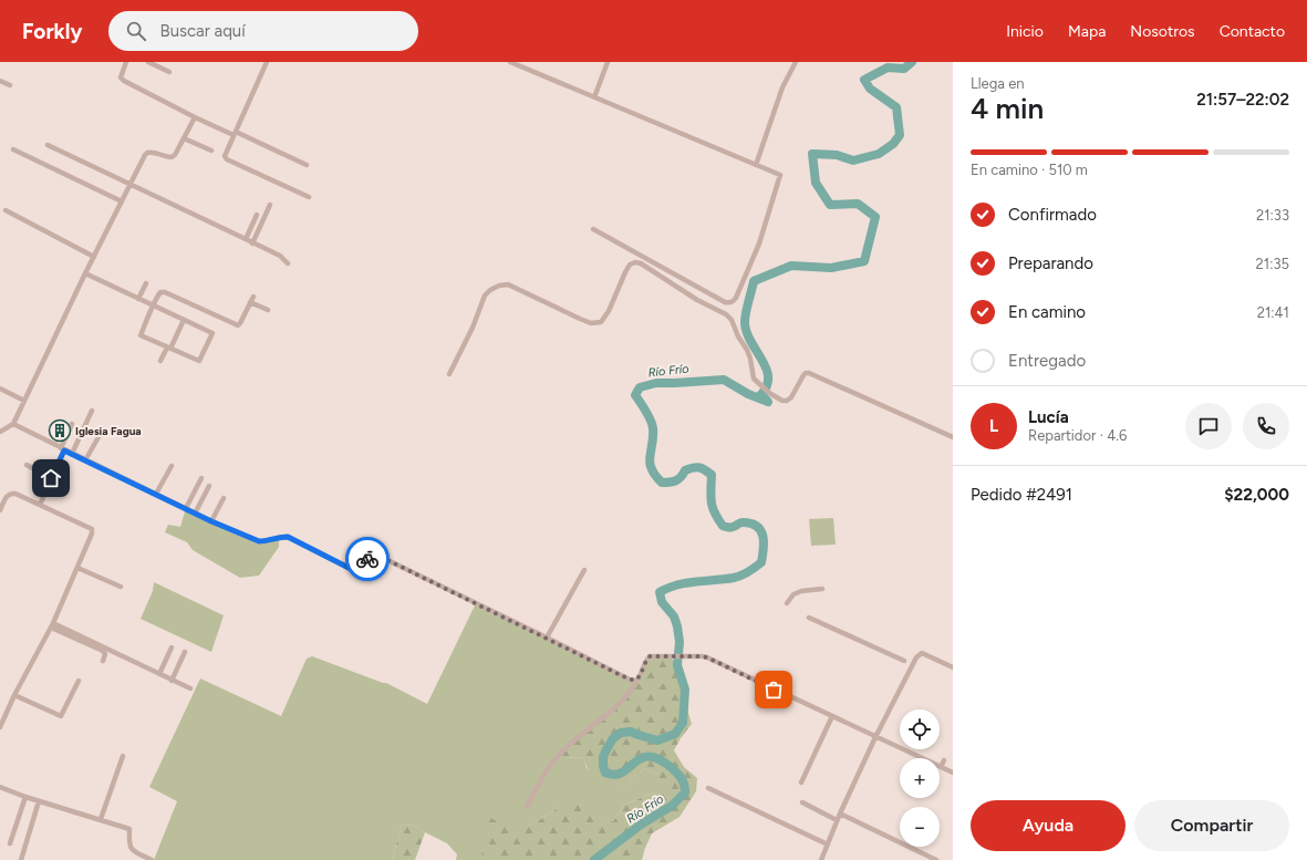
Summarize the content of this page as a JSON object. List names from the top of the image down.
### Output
{
  "water": ["Río Frío"],
  "places": {
    "building": ["Iglesia Fagua"]
  },
  "page": {
    "header": "Forkly",
    "search": "Buscar aquí",
    "nav": [
      "Inicio",
      "Mapa",
      "Nosotros",
      "Contacto"
    ],
    "heading": ["4 min", "Llega en", "21:57–22:02"],
    "panel": [
      "Lucía",
      "Repartidor · 4.6",
      "Pedido #2491",
      "$22,000"
    ],
    "bar": "En camino · 510 m",
    "list": [
      ["Confirmado", "21:33"],
      ["Preparando", "21:35"],
      ["En camino", "21:41"],
      "Entregado"
    ],
    "round": "L",
    "map_buttons": ["+", "−"],
    "buttons": ["Ayuda", "Compartir"]
  }
}
